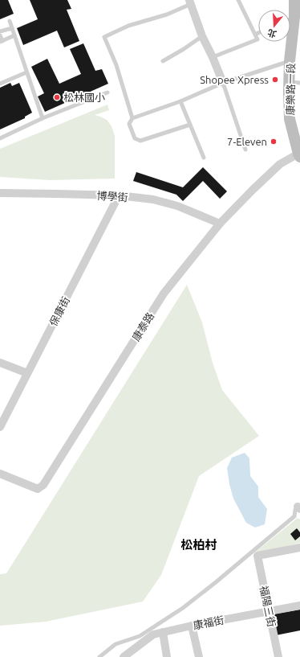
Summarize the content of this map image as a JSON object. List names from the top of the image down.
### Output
{
  "streets": {
    "street": [
      "康樂路一段",
      "博學街",
      "保康街",
      "康泰路",
      "福陽三街",
      "康福街"
    ]
  },
  "crossings": [
    ["康樂路一段", "康泰路"],
    ["博學街", "保康街"],
    ["博學街", "康泰路"],
    ["福陽三街", "康福街"]
  ],
  "districts": ["松柏村"],
  "places": ["Shopee Xpress", "松林國小", "7-Eleven"],
  "north": "bottom"
}
